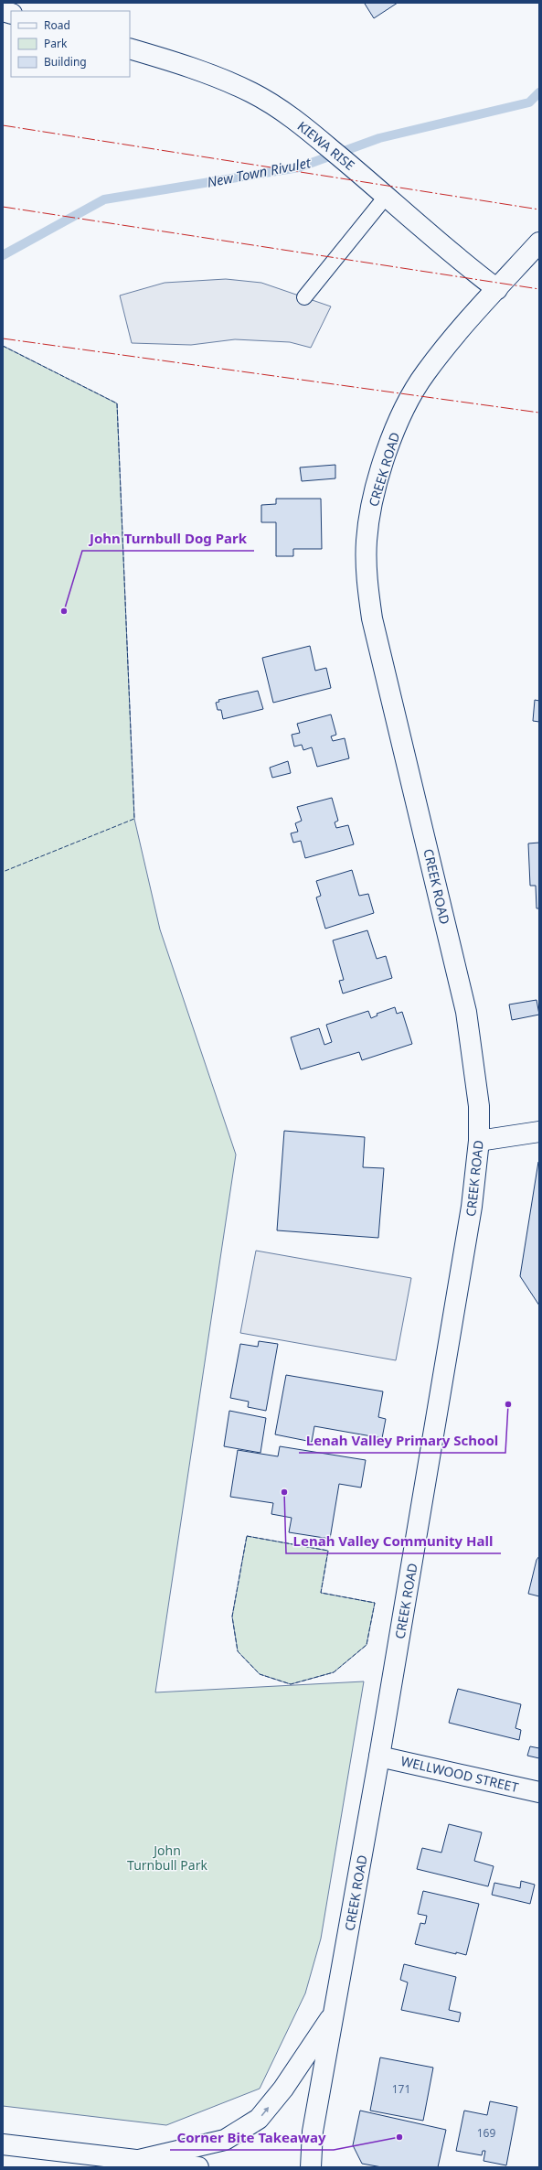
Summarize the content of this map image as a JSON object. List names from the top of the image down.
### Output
{
  "streets": {
    "street": ["KIEWA RISE", "CREEK ROAD", "WELLWOOD STREET"]
  },
  "crossings": [
    ["KIEWA RISE", "CREEK ROAD"],
    ["CREEK ROAD", "WELLWOOD STREET"]
  ],
  "water": ["New Town Rivulet"],
  "parks": ["John Turnbull Park"],
  "places": [
    "John Turnbull Dog Park",
    "Lenah Valley Primary School",
    "Lenah Valley Community Hall",
    "Corner Bite Takeaway"
  ],
  "house_numbers": ["171", "169"],
  "legend": ["Road", "Park", "Building"]
}
